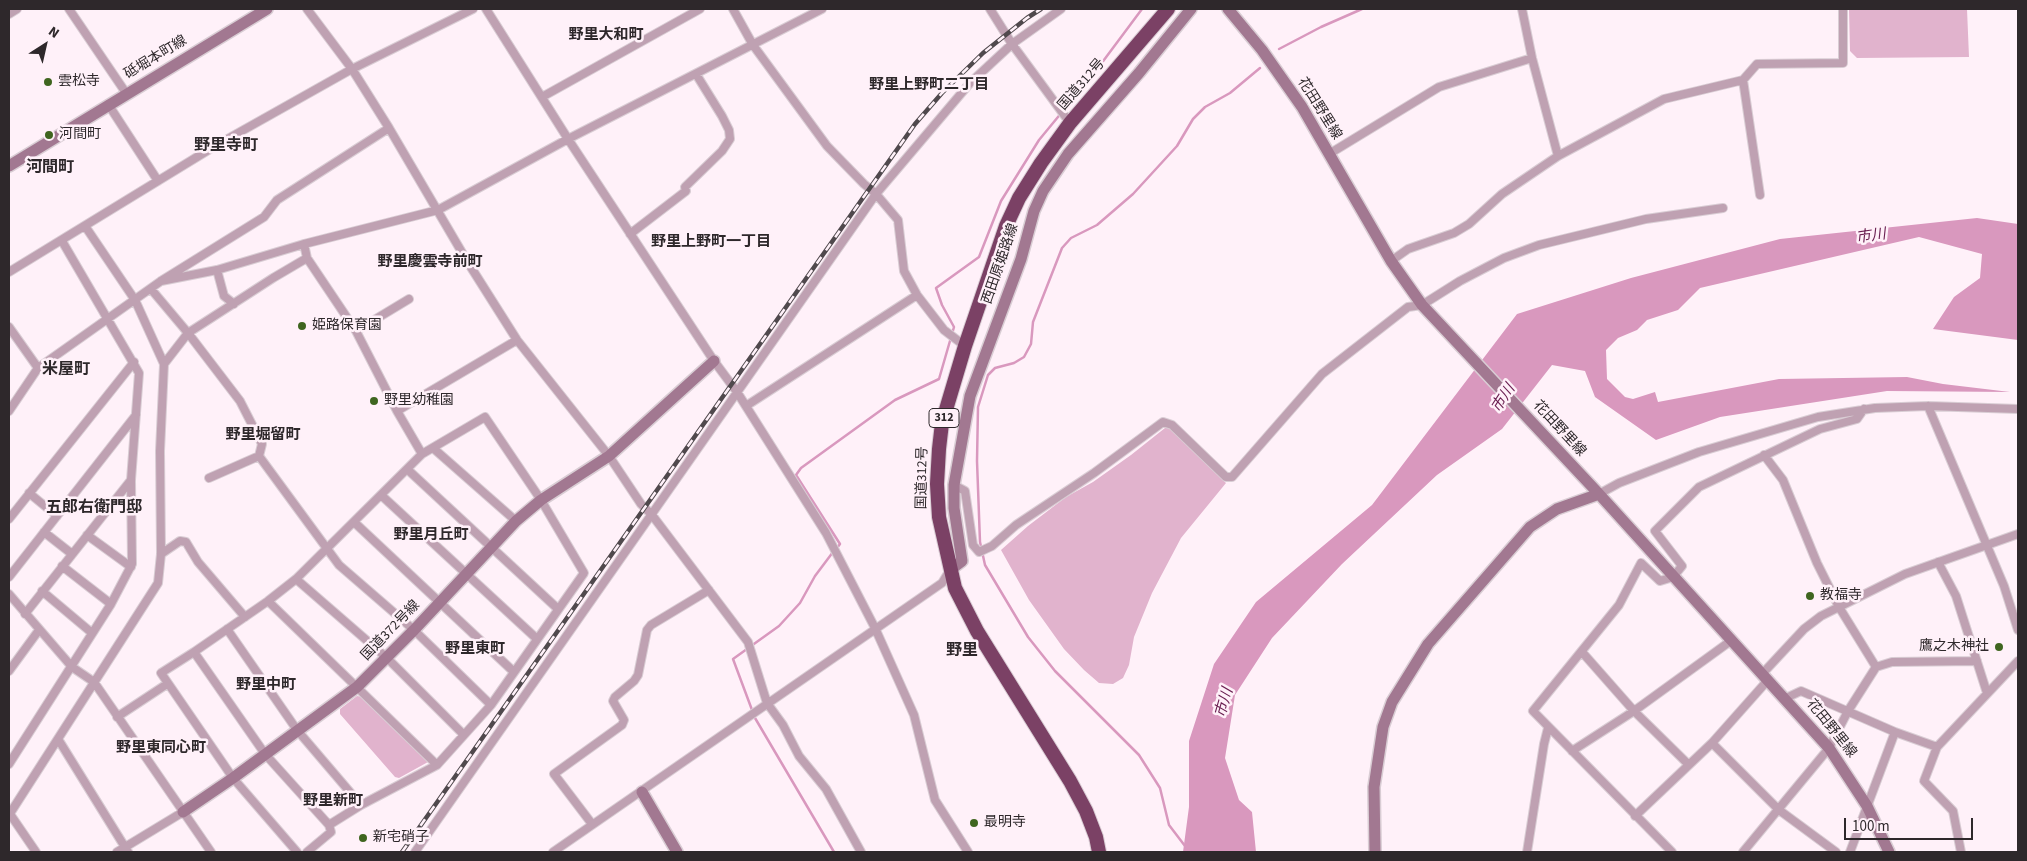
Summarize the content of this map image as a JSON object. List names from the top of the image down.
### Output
{
  "streets": {
    "highway": ["国道312号", "312"],
    "main road": [
      "砥堀本町線",
      "花田野里線",
      "西田原姫路線",
      "国道372号線"
    ]
  },
  "crossings": [
    ["国道312号", "西田原姫路線"]
  ],
  "districts": [
    "野里大和町",
    "野里上野町二丁目",
    "野里寺町",
    "河間町",
    "野里上野町一丁目",
    "野里慶雲寺前町",
    "米屋町",
    "野里堀留町",
    "五郎右衛門邸",
    "野里月丘町",
    "野里東町",
    "野里",
    "野里中町",
    "野里東同心町",
    "野里新町"
  ],
  "water": ["市川"],
  "places": [
    "雲松寺",
    "河間町",
    "姫路保育園",
    "野里幼稚園",
    "教福寺",
    "鷹之木神社",
    "最明寺",
    "新宅硝子"
  ],
  "scale_bar": "100 m",
  "north": "top right"
}
